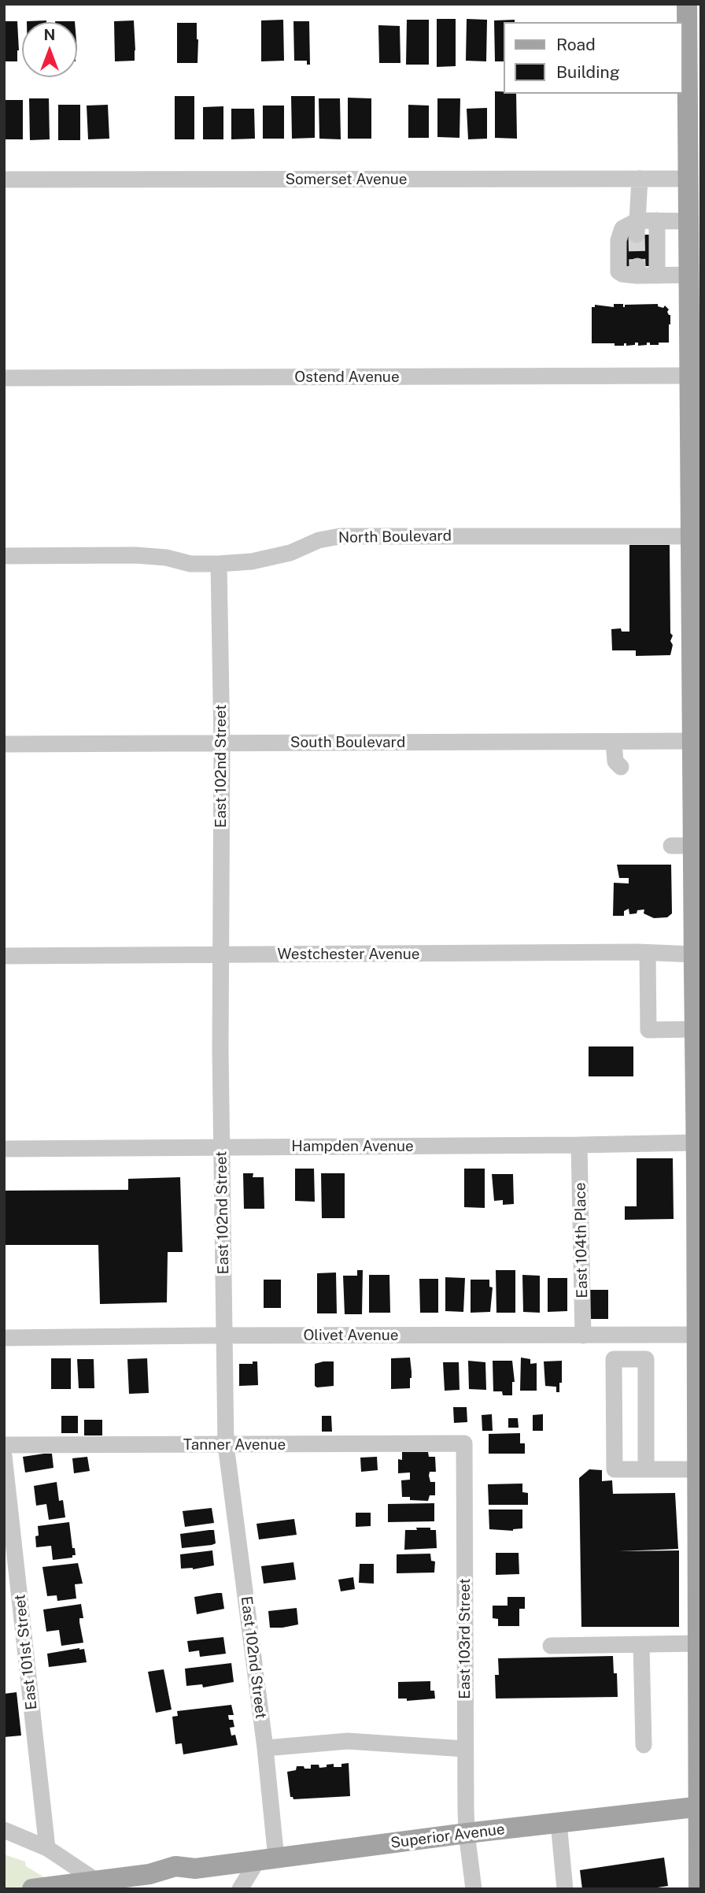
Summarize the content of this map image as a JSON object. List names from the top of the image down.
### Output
{
  "streets": {
    "main road": ["Superior Avenue"],
    "street": [
      "Somerset Avenue",
      "Ostend Avenue",
      "North Boulevard",
      "South Boulevard",
      "East 102nd Street",
      "Westchester Avenue",
      "Hampden Avenue",
      "East 104th Place",
      "Olivet Avenue",
      "Tanner Avenue",
      "East 103rd Street",
      "East 101st Street"
    ]
  },
  "crossings": [
    ["North Boulevard", "East 102nd Street"],
    ["South Boulevard", "East 102nd Street"],
    ["East 102nd Street", "Westchester Avenue"],
    ["East 102nd Street", "Hampden Avenue"],
    ["East 102nd Street", "Olivet Avenue"],
    ["East 102nd Street", "Tanner Avenue"],
    ["East 102nd Street", "Superior Avenue"],
    ["Hampden Avenue", "East 104th Place"],
    ["East 104th Place", "Olivet Avenue"],
    ["Tanner Avenue", "East 103rd Street"],
    ["East 103rd Street", "Superior Avenue"]
  ],
  "legend": ["Road", "Building"],
  "north": "top"
}
